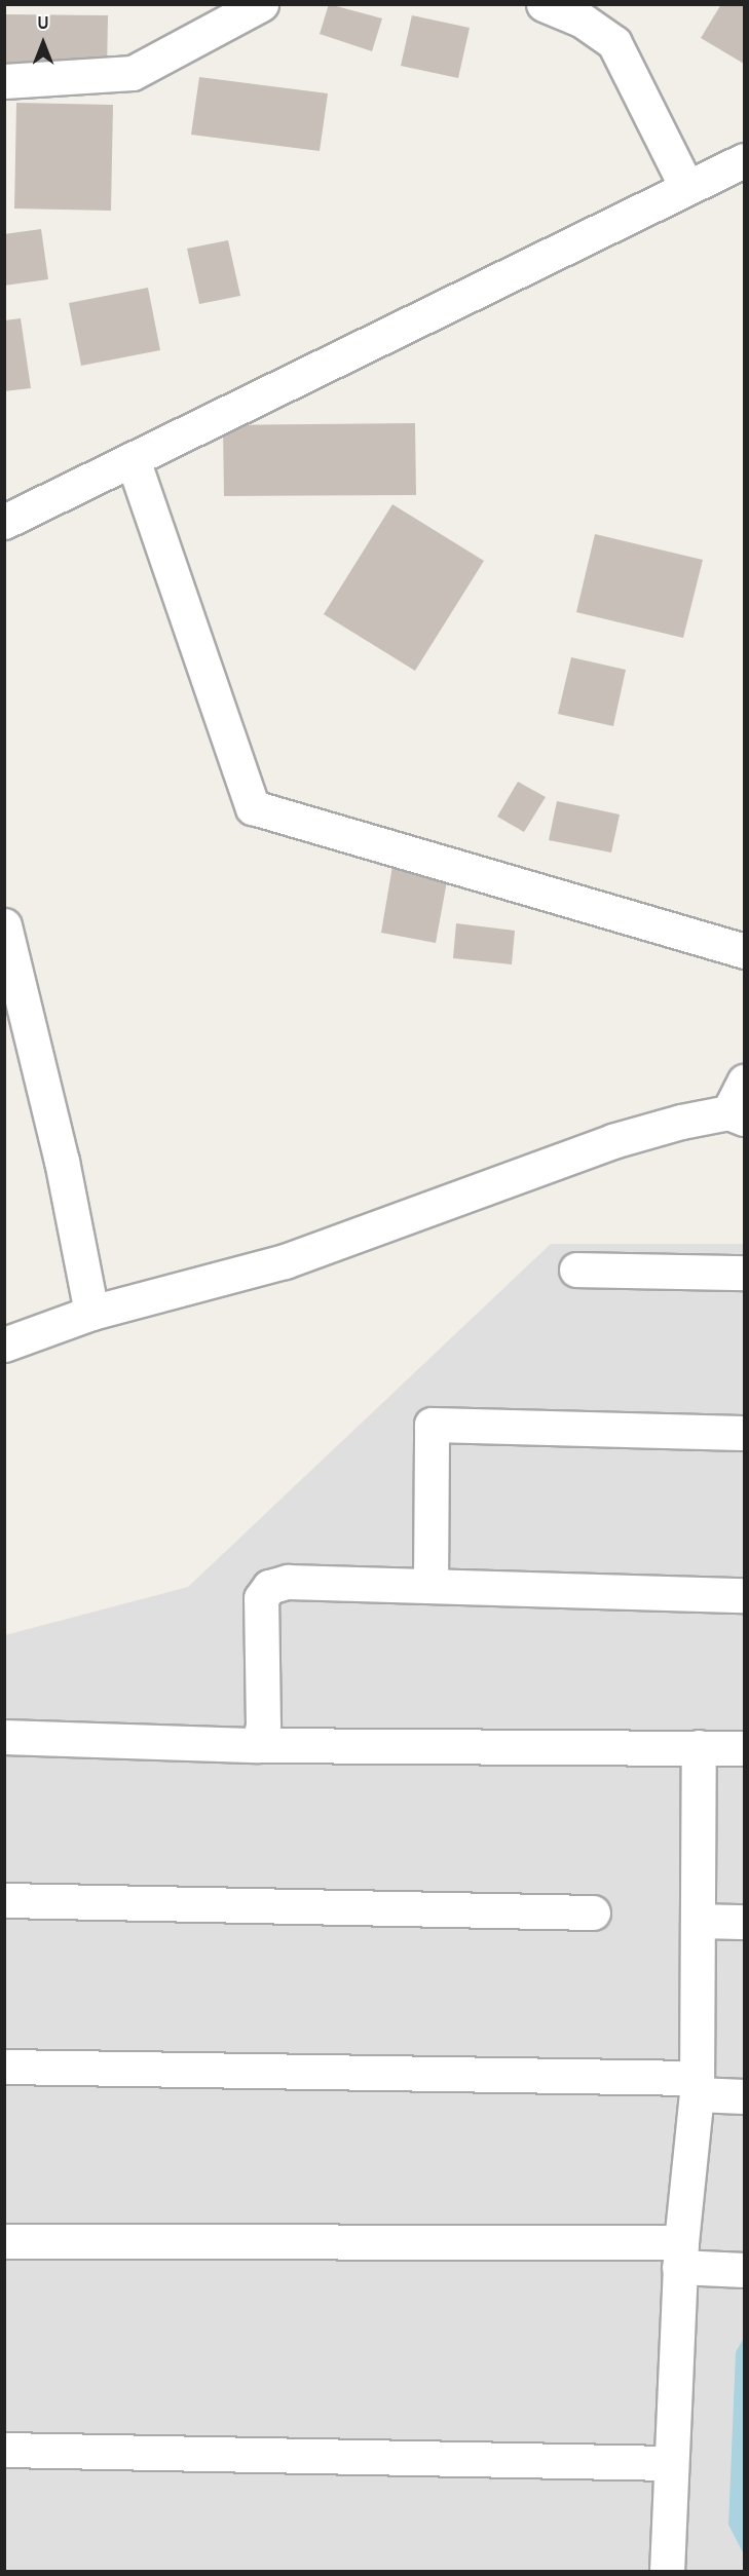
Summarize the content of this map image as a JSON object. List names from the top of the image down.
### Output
{
  "north": "top"
}
